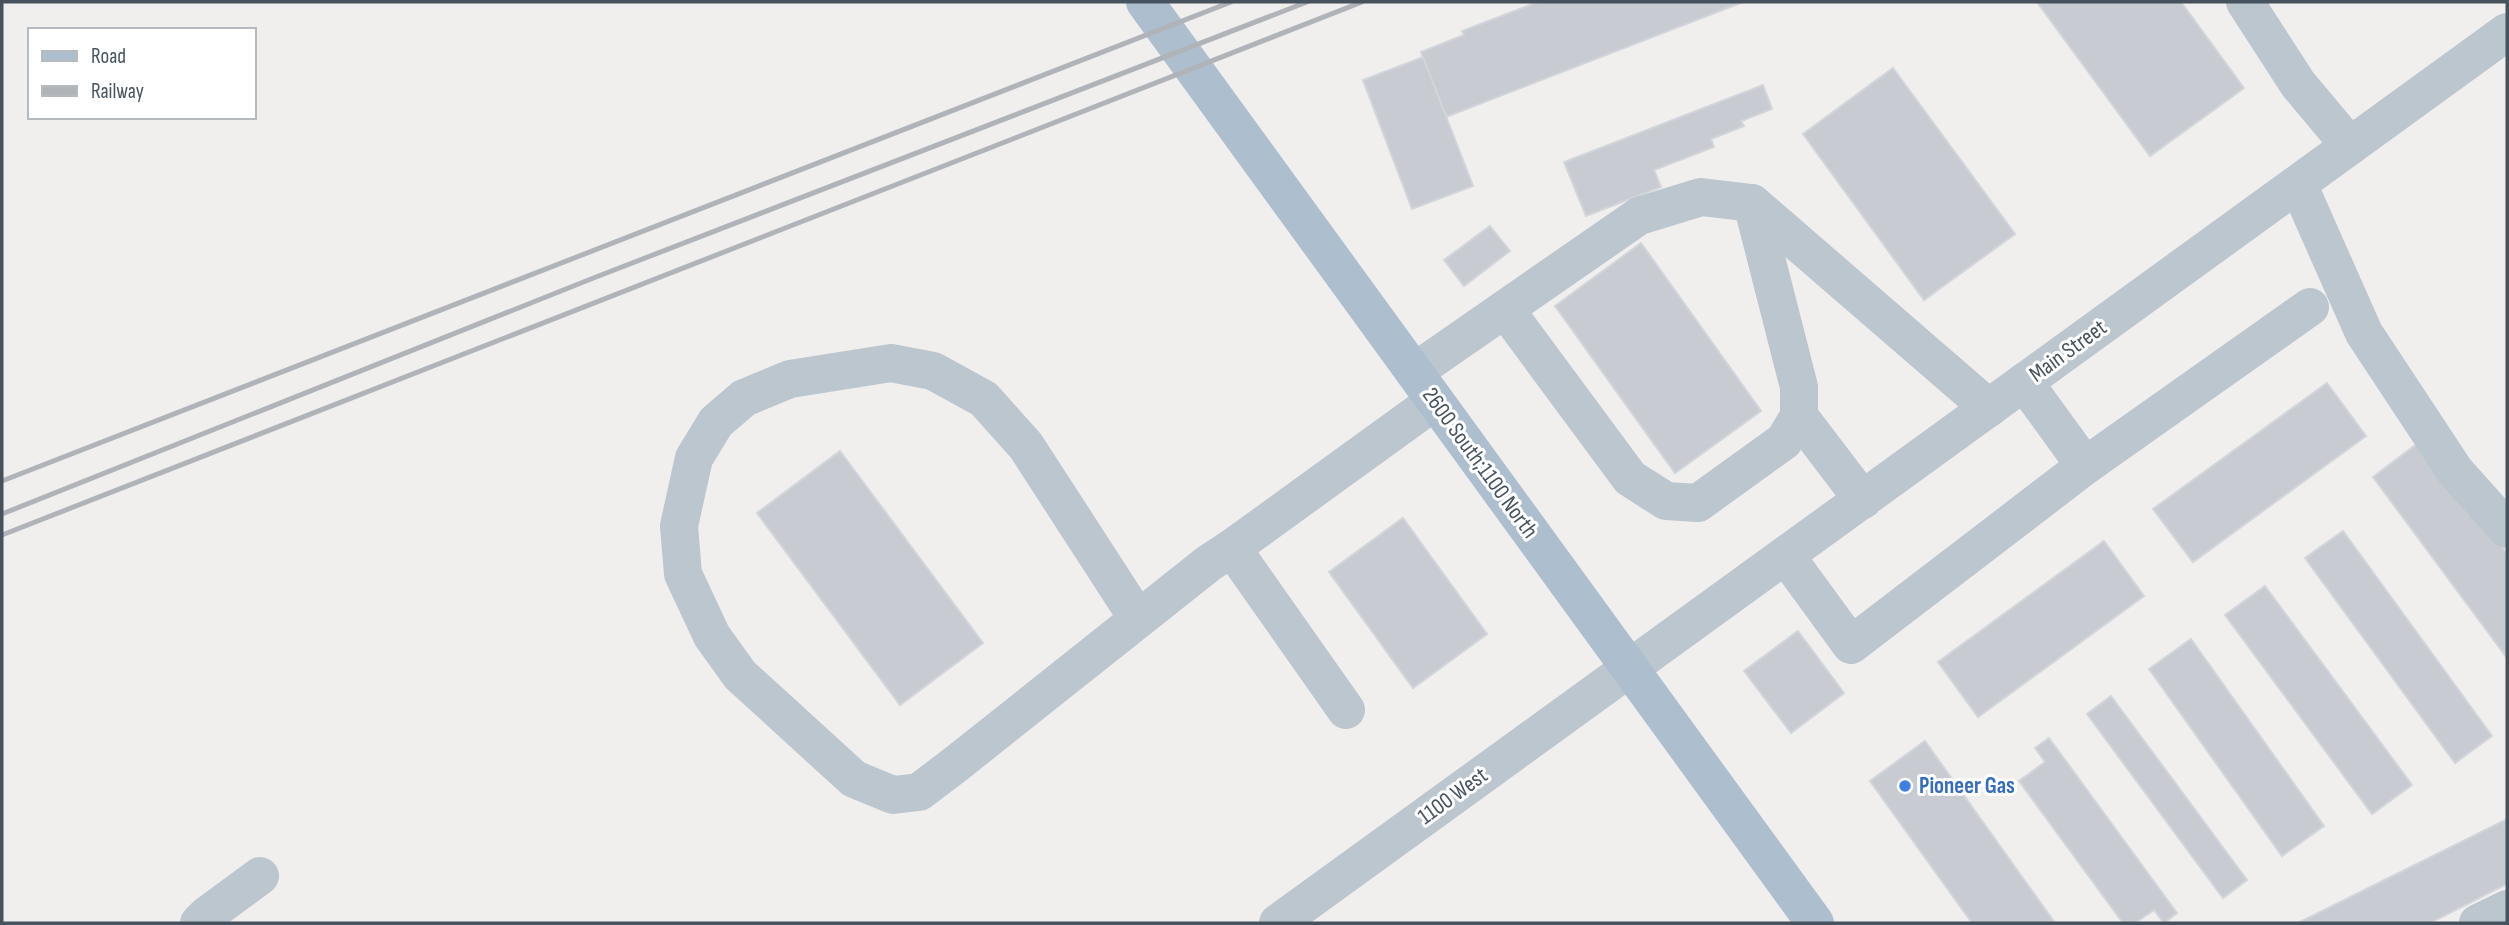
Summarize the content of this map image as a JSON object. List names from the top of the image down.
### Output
{
  "streets": {
    "main road": ["2600 South;1100 North"],
    "street": ["Main Street", "1100 West"]
  },
  "crossings": [
    ["Main Street", "2600 South;1100 North"],
    ["Main Street", "1100 West"],
    ["2600 South;1100 North", "1100 West"]
  ],
  "places": ["Pioneer Gas"],
  "legend": ["Road", "Railway"]
}
